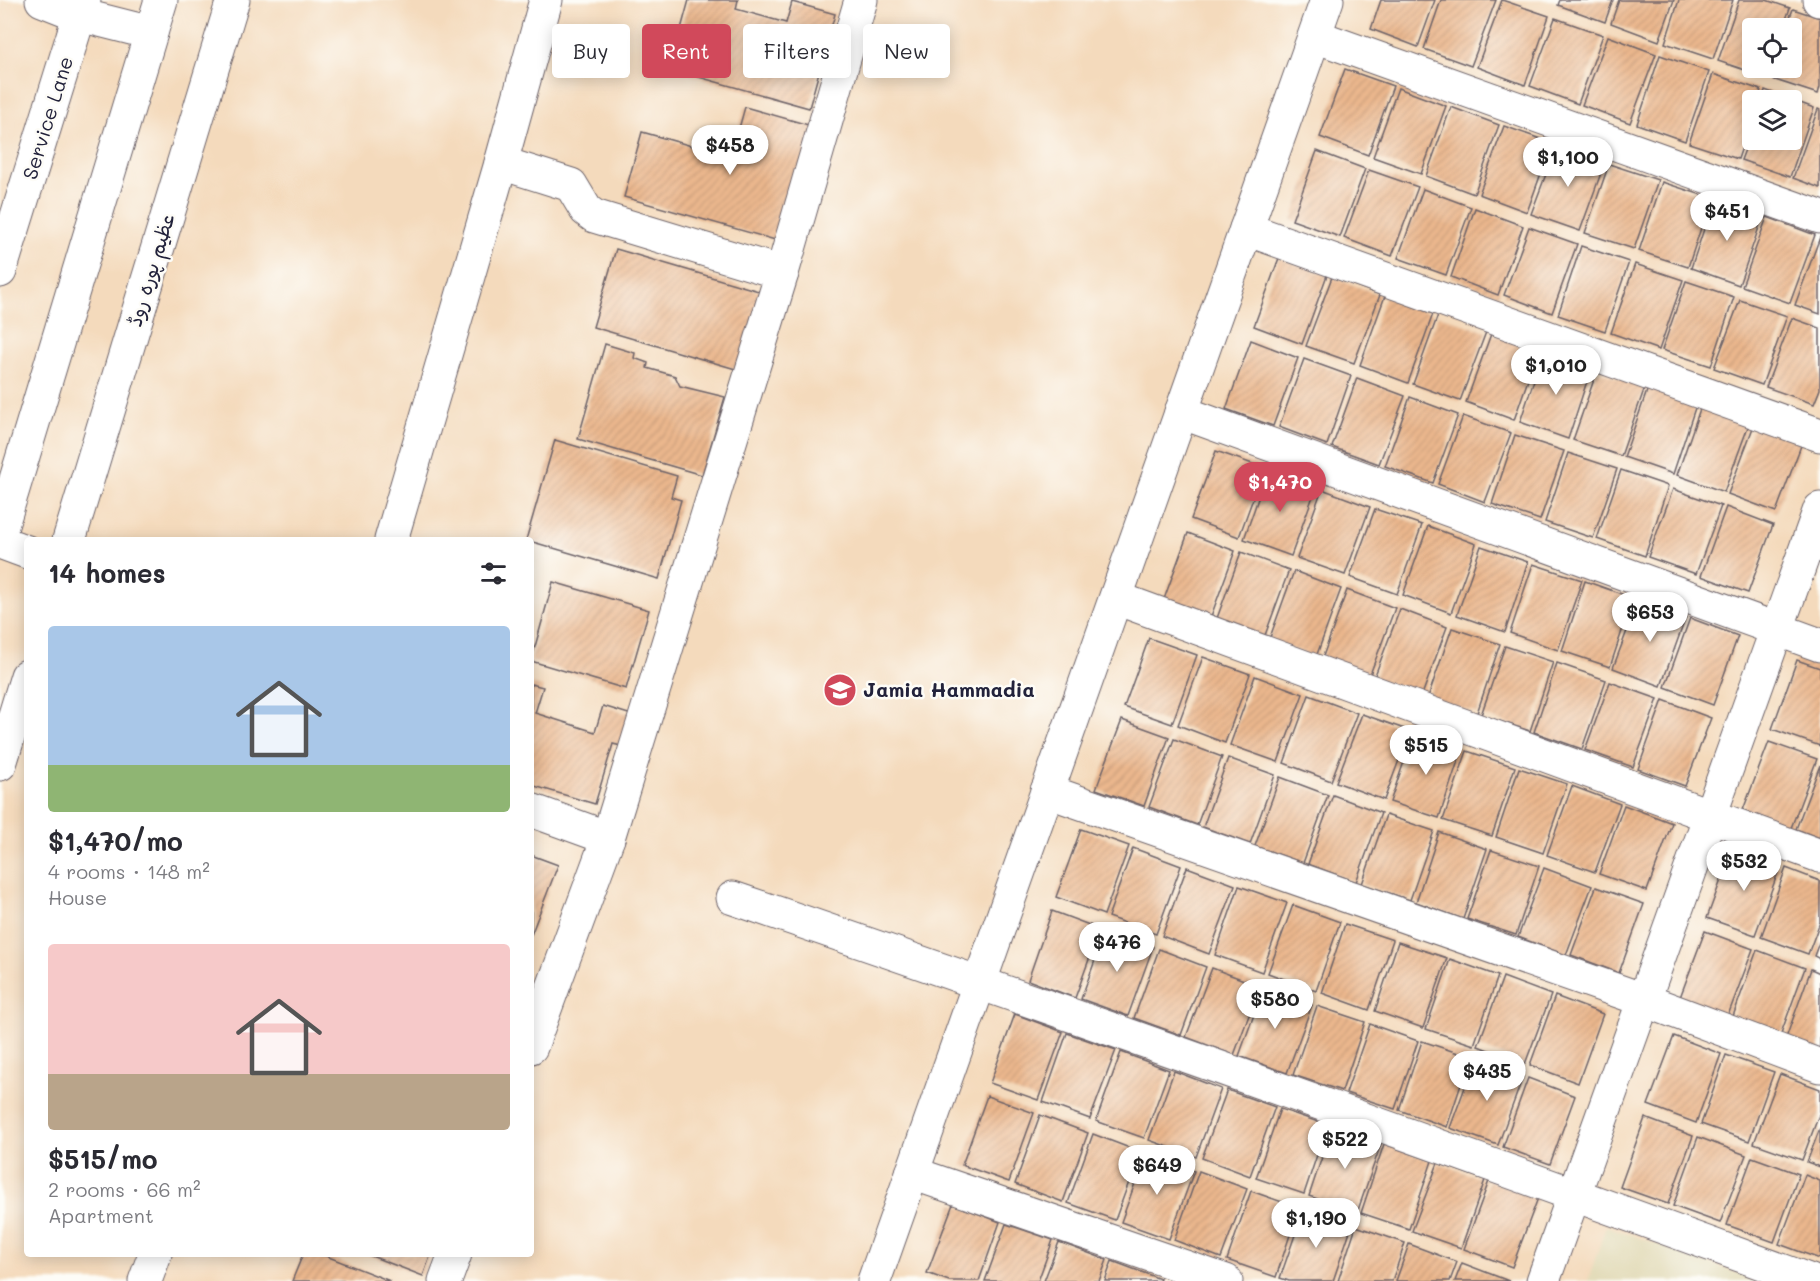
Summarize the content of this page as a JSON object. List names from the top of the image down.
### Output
{
  "streets": {
    "street": ["Service Lane", "عظیم پورہ روڈ"]
  },
  "places": {
    "school or university": ["Jamia Hammadia"]
  },
  "page": {
    "chip": [
      "Buy",
      "Rent",
      "Filters",
      "New"
    ],
    "price": [
      "$458",
      "$1,100",
      "$451",
      "$1,010",
      "$1,470",
      "$653",
      "$515",
      "$532",
      "$476",
      "$580",
      "$435",
      "$522",
      "$649",
      "$1,190"
    ],
    "heading": "14 homes",
    "list": [
      {
        "name": "$1,470/mo",
        "note": "4 rooms · 148 m² · House"
      },
      {
        "name": "$515/mo",
        "note": "2 rooms · 66 m² · Apartment"
      }
    ]
  }
}
